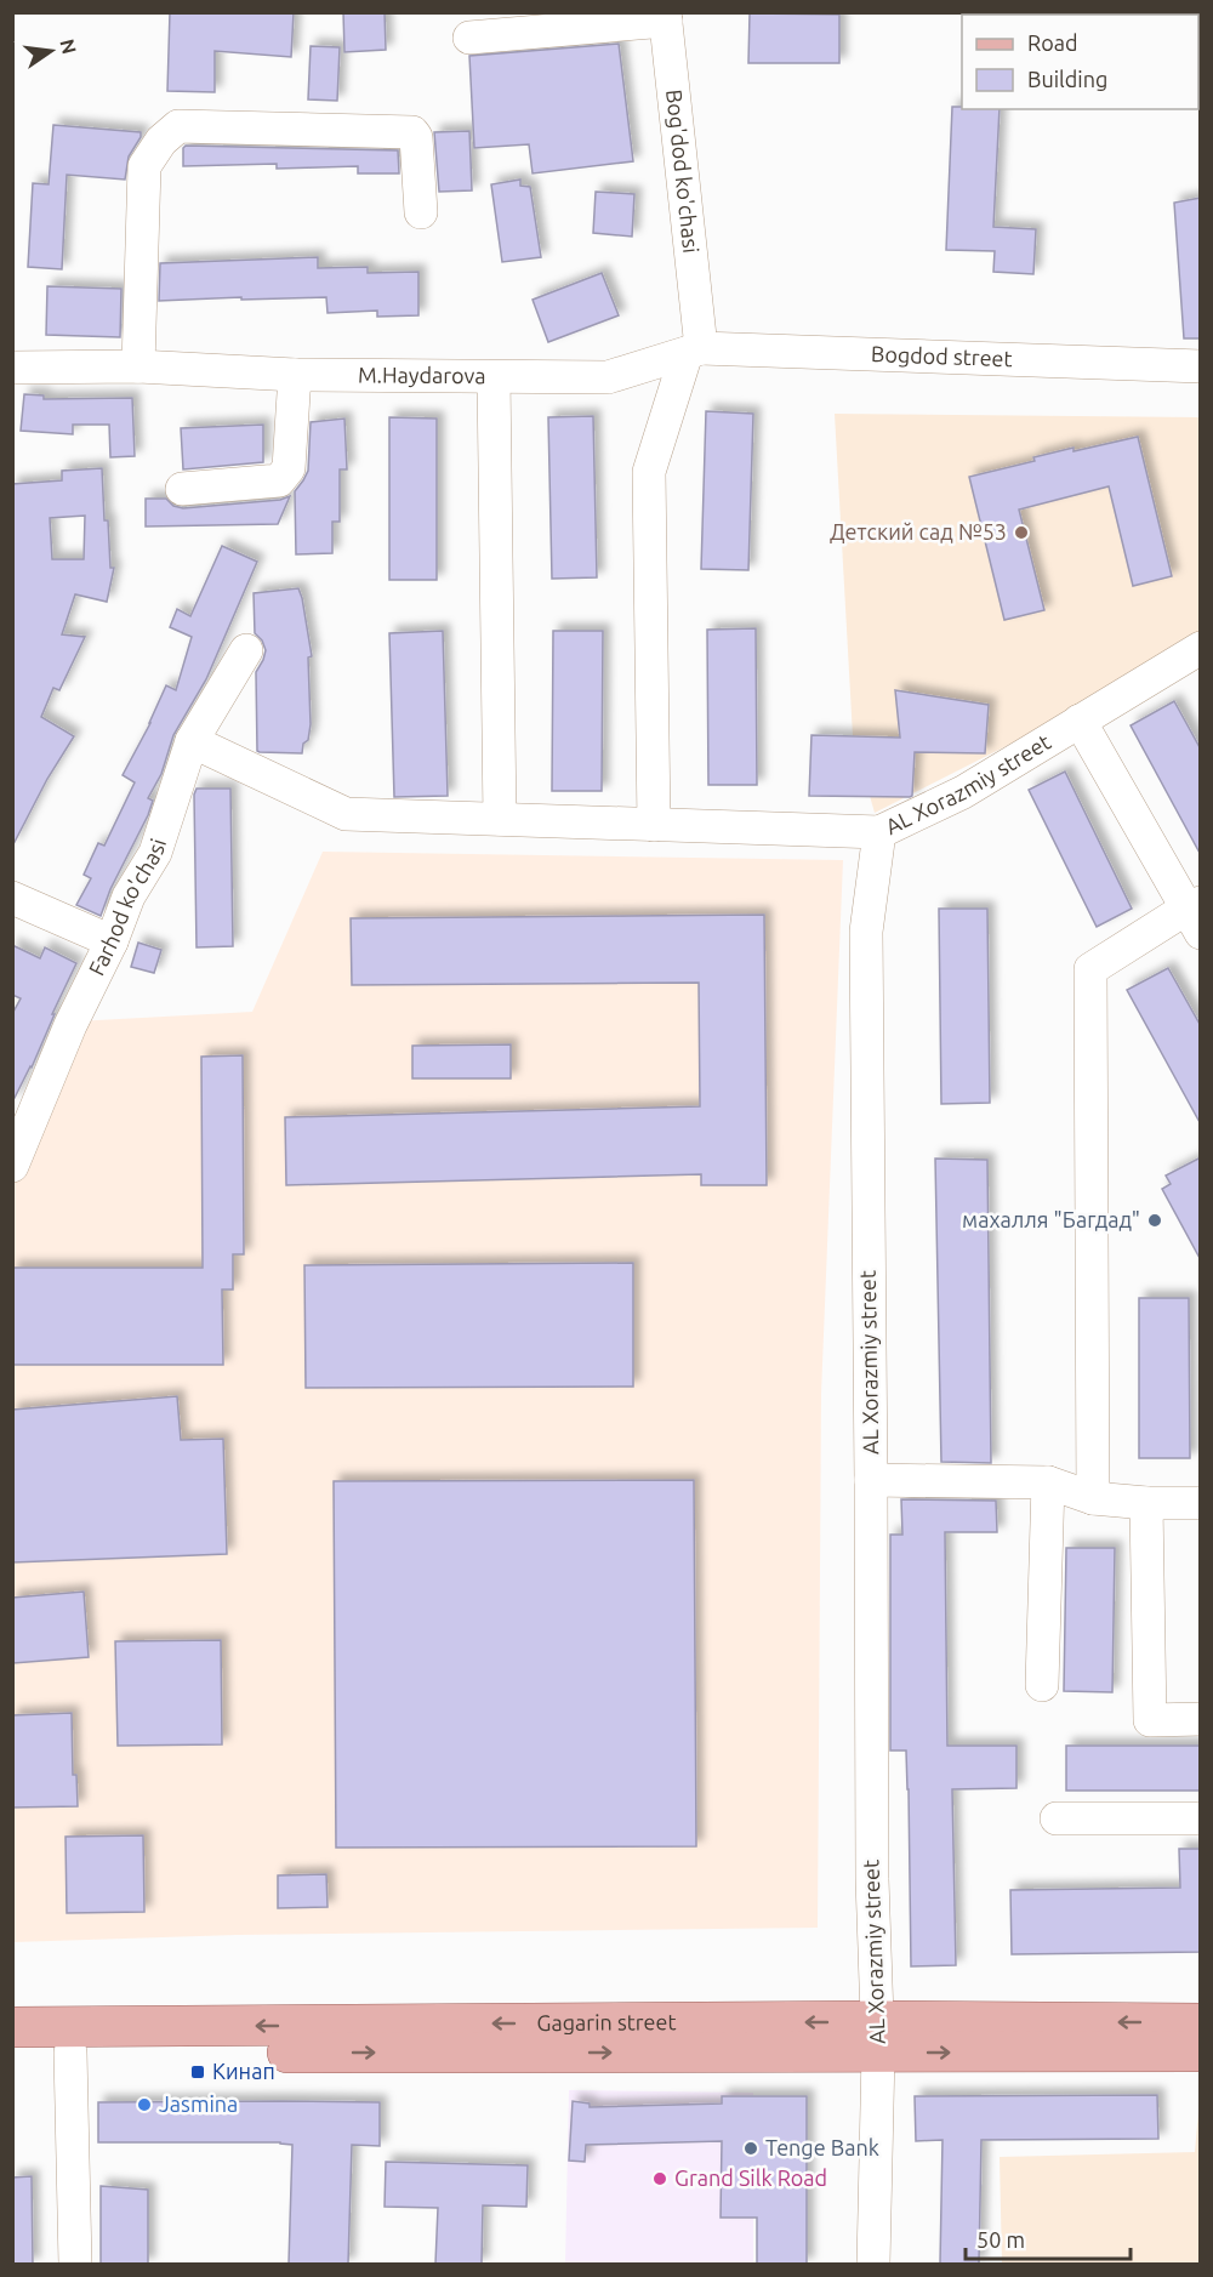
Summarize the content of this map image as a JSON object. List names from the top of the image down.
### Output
{
  "streets": {
    "main road": ["Gagarin street"],
    "street": [
      "Bog'dod ko'chasi",
      "Bogdod street",
      "M.Haydarova",
      "AL Xorazmiy street",
      "Farhod ko'chasi"
    ]
  },
  "crossings": [
    ["Bog'dod ko'chasi", "Bogdod street"],
    ["Bog'dod ko'chasi", "M.Haydarova"],
    ["Bogdod street", "M.Haydarova"],
    ["AL Xorazmiy street", "Gagarin street"]
  ],
  "places": {
    "other": [
      "Детский сад №53",
      "махалля \"Багдад\"",
      "Jasmina",
      "Tenge Bank",
      "Grand Silk Road"
    ],
    "transit": ["Кинап"]
  },
  "legend": ["Road", "Building"],
  "scale_bar": "50 m",
  "north": "right"
}
